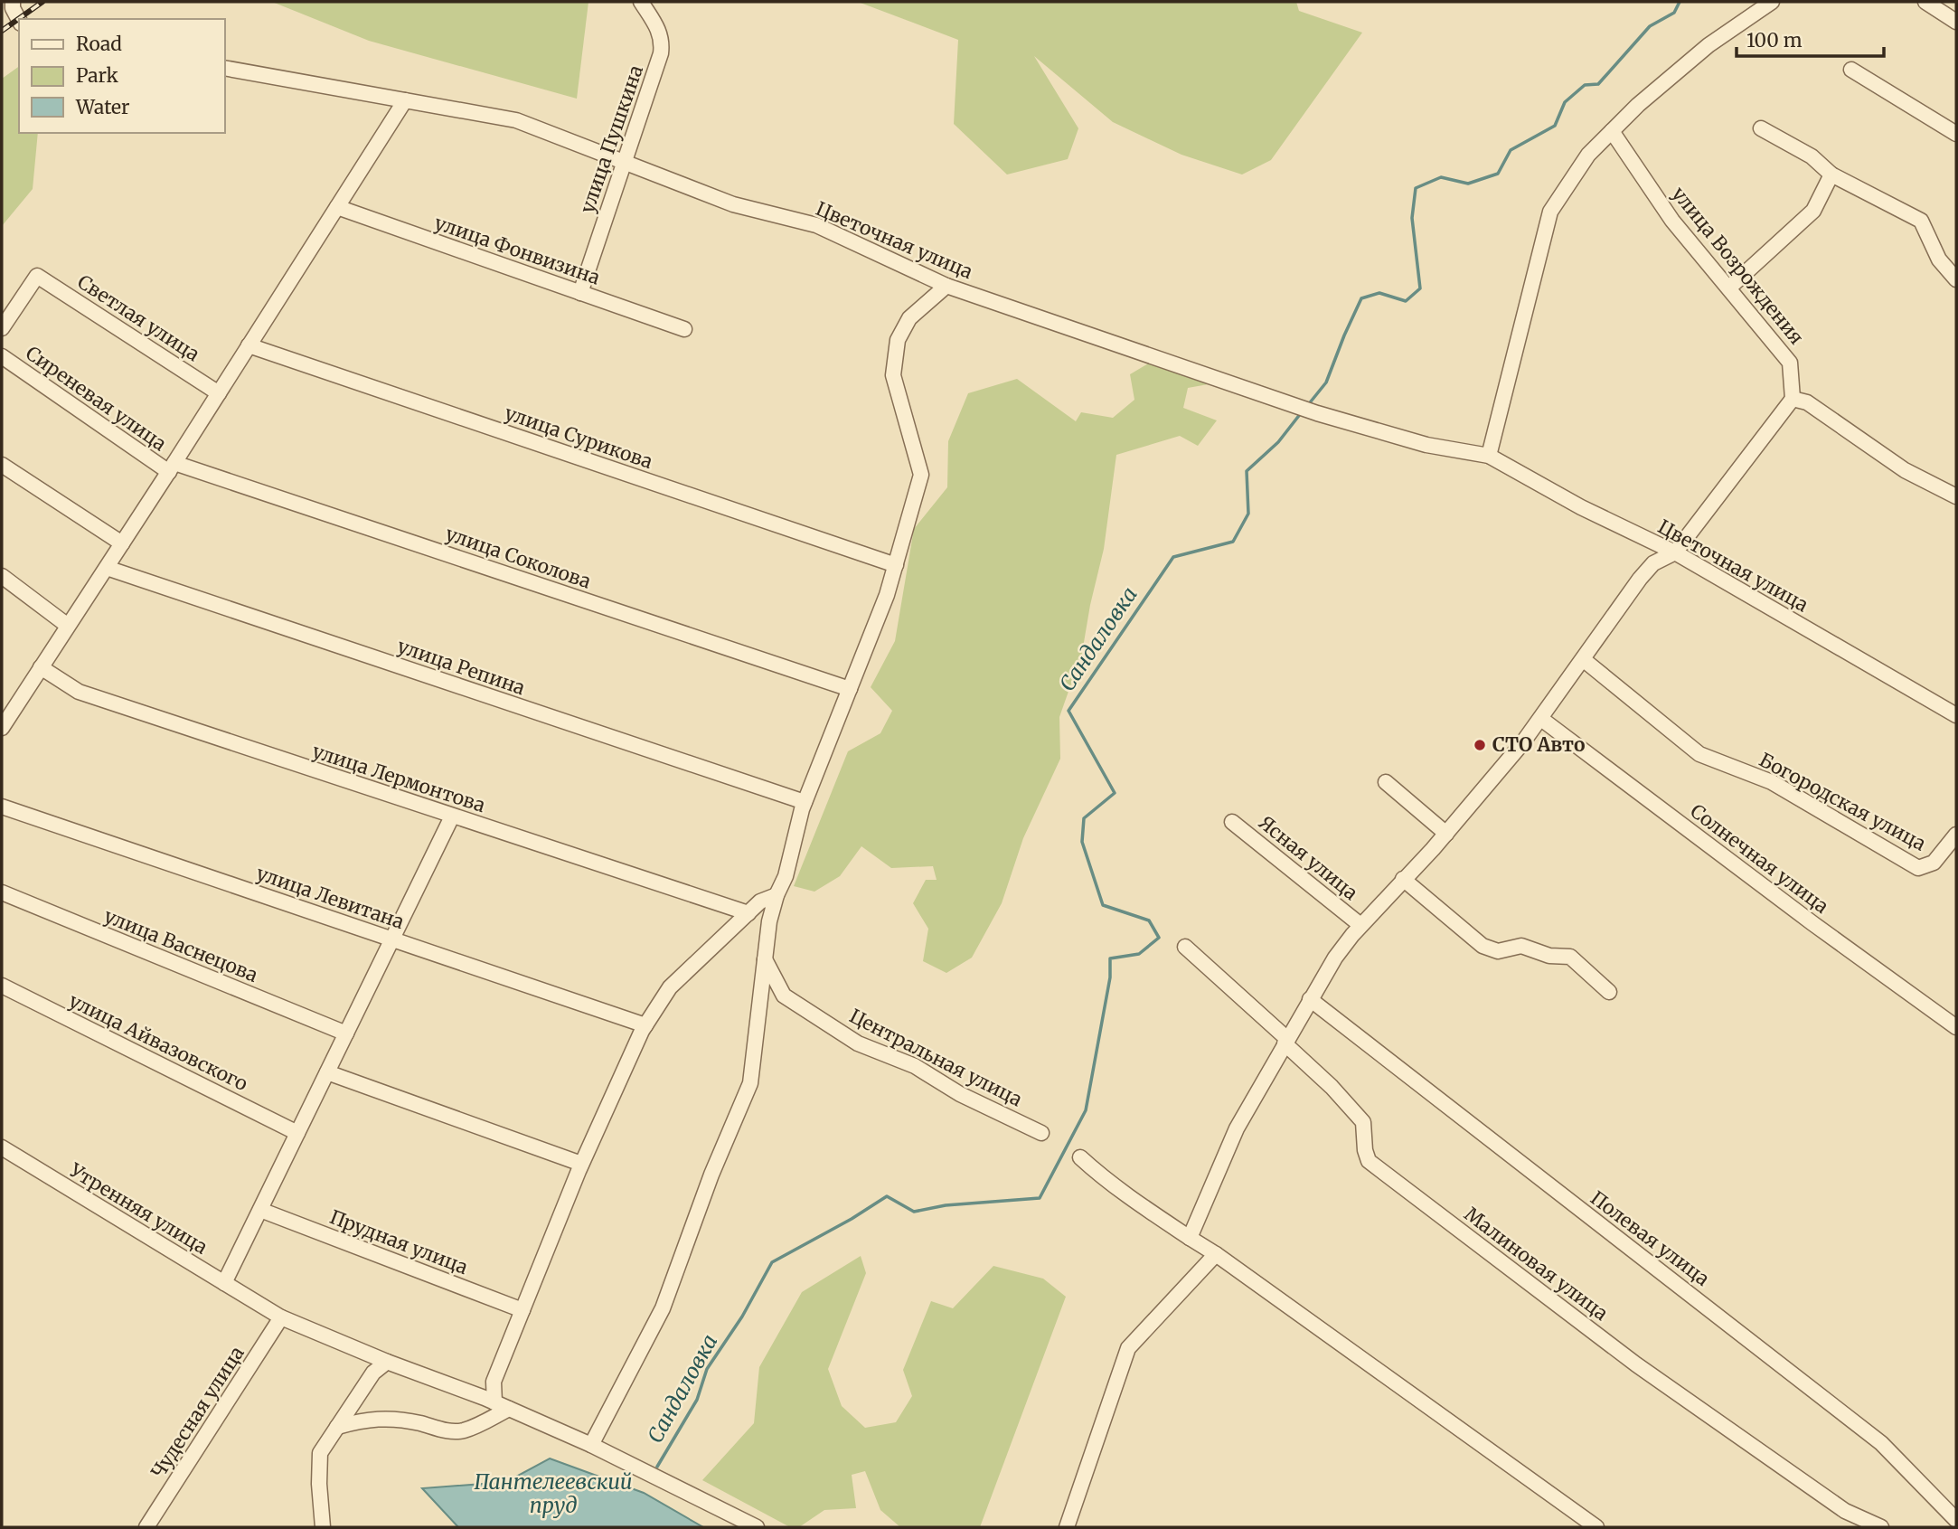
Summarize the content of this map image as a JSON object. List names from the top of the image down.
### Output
{
  "streets": {
    "street": [
      "улица Пушкина",
      "Цветочная улица",
      "улица Фонвизина",
      "улица Возрождения",
      "Светлая улица",
      "Сиреневая улица",
      "улица Сурикова",
      "улица Соколова",
      "улица Репина",
      "улица Лермонтова",
      "Богородская улица",
      "Ясная улица",
      "Солнечная улица",
      "улица Левитана",
      "улица Васнецова",
      "улица Айвазовского",
      "Центральная улица",
      "Утренняя улица",
      "Полевая улица",
      "Прудная улица",
      "Малиновая улица",
      "Чудесная улица"
    ]
  },
  "crossings": [
    ["улица Пушкина", "Цветочная улица"],
    ["улица Пушкина", "улица Фонвизина"],
    ["Сиреневая улица", "улица Соколова"],
    ["Утренняя улица", "Чудесная улица"]
  ],
  "water": ["Сандаловка", "Пантелеевский пруд"],
  "places": ["СТО Авто"],
  "legend": ["Road", "Park", "Water"],
  "scale_bar": "100 m"
}
